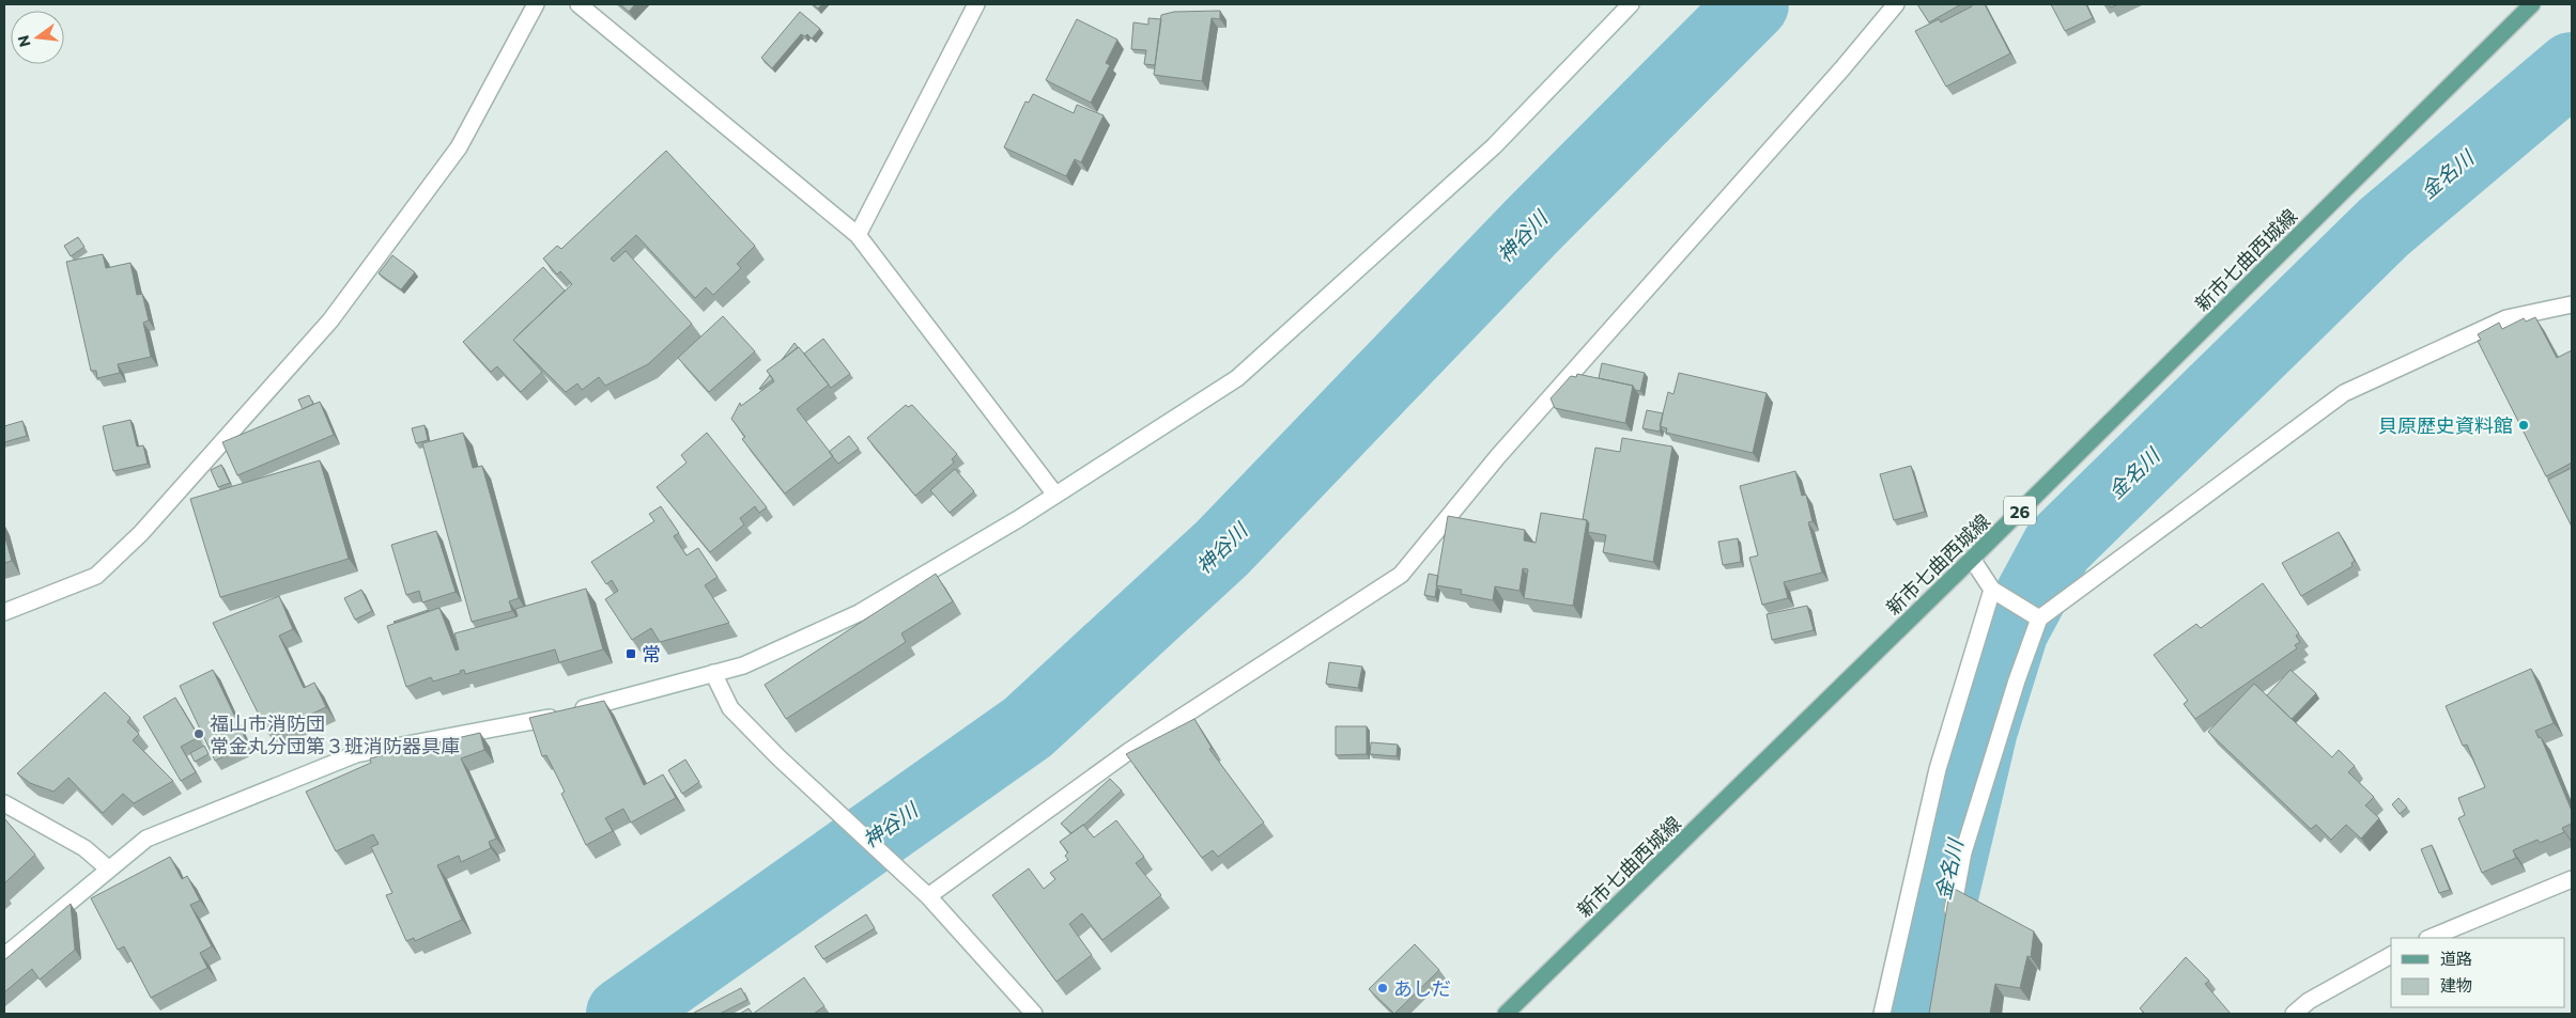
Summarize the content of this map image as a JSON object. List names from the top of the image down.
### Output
{
  "streets": {
    "main road": ["新市七曲西城線", "26"]
  },
  "water": ["金名川", "神谷川"],
  "places": {
    "other": ["貝原歴史資料館", "福山市消防団 常金丸分団第３班消防器具庫", "あしだ"],
    "transit": ["常"]
  },
  "legend": ["道路", "建物"],
  "north": "left"
}
